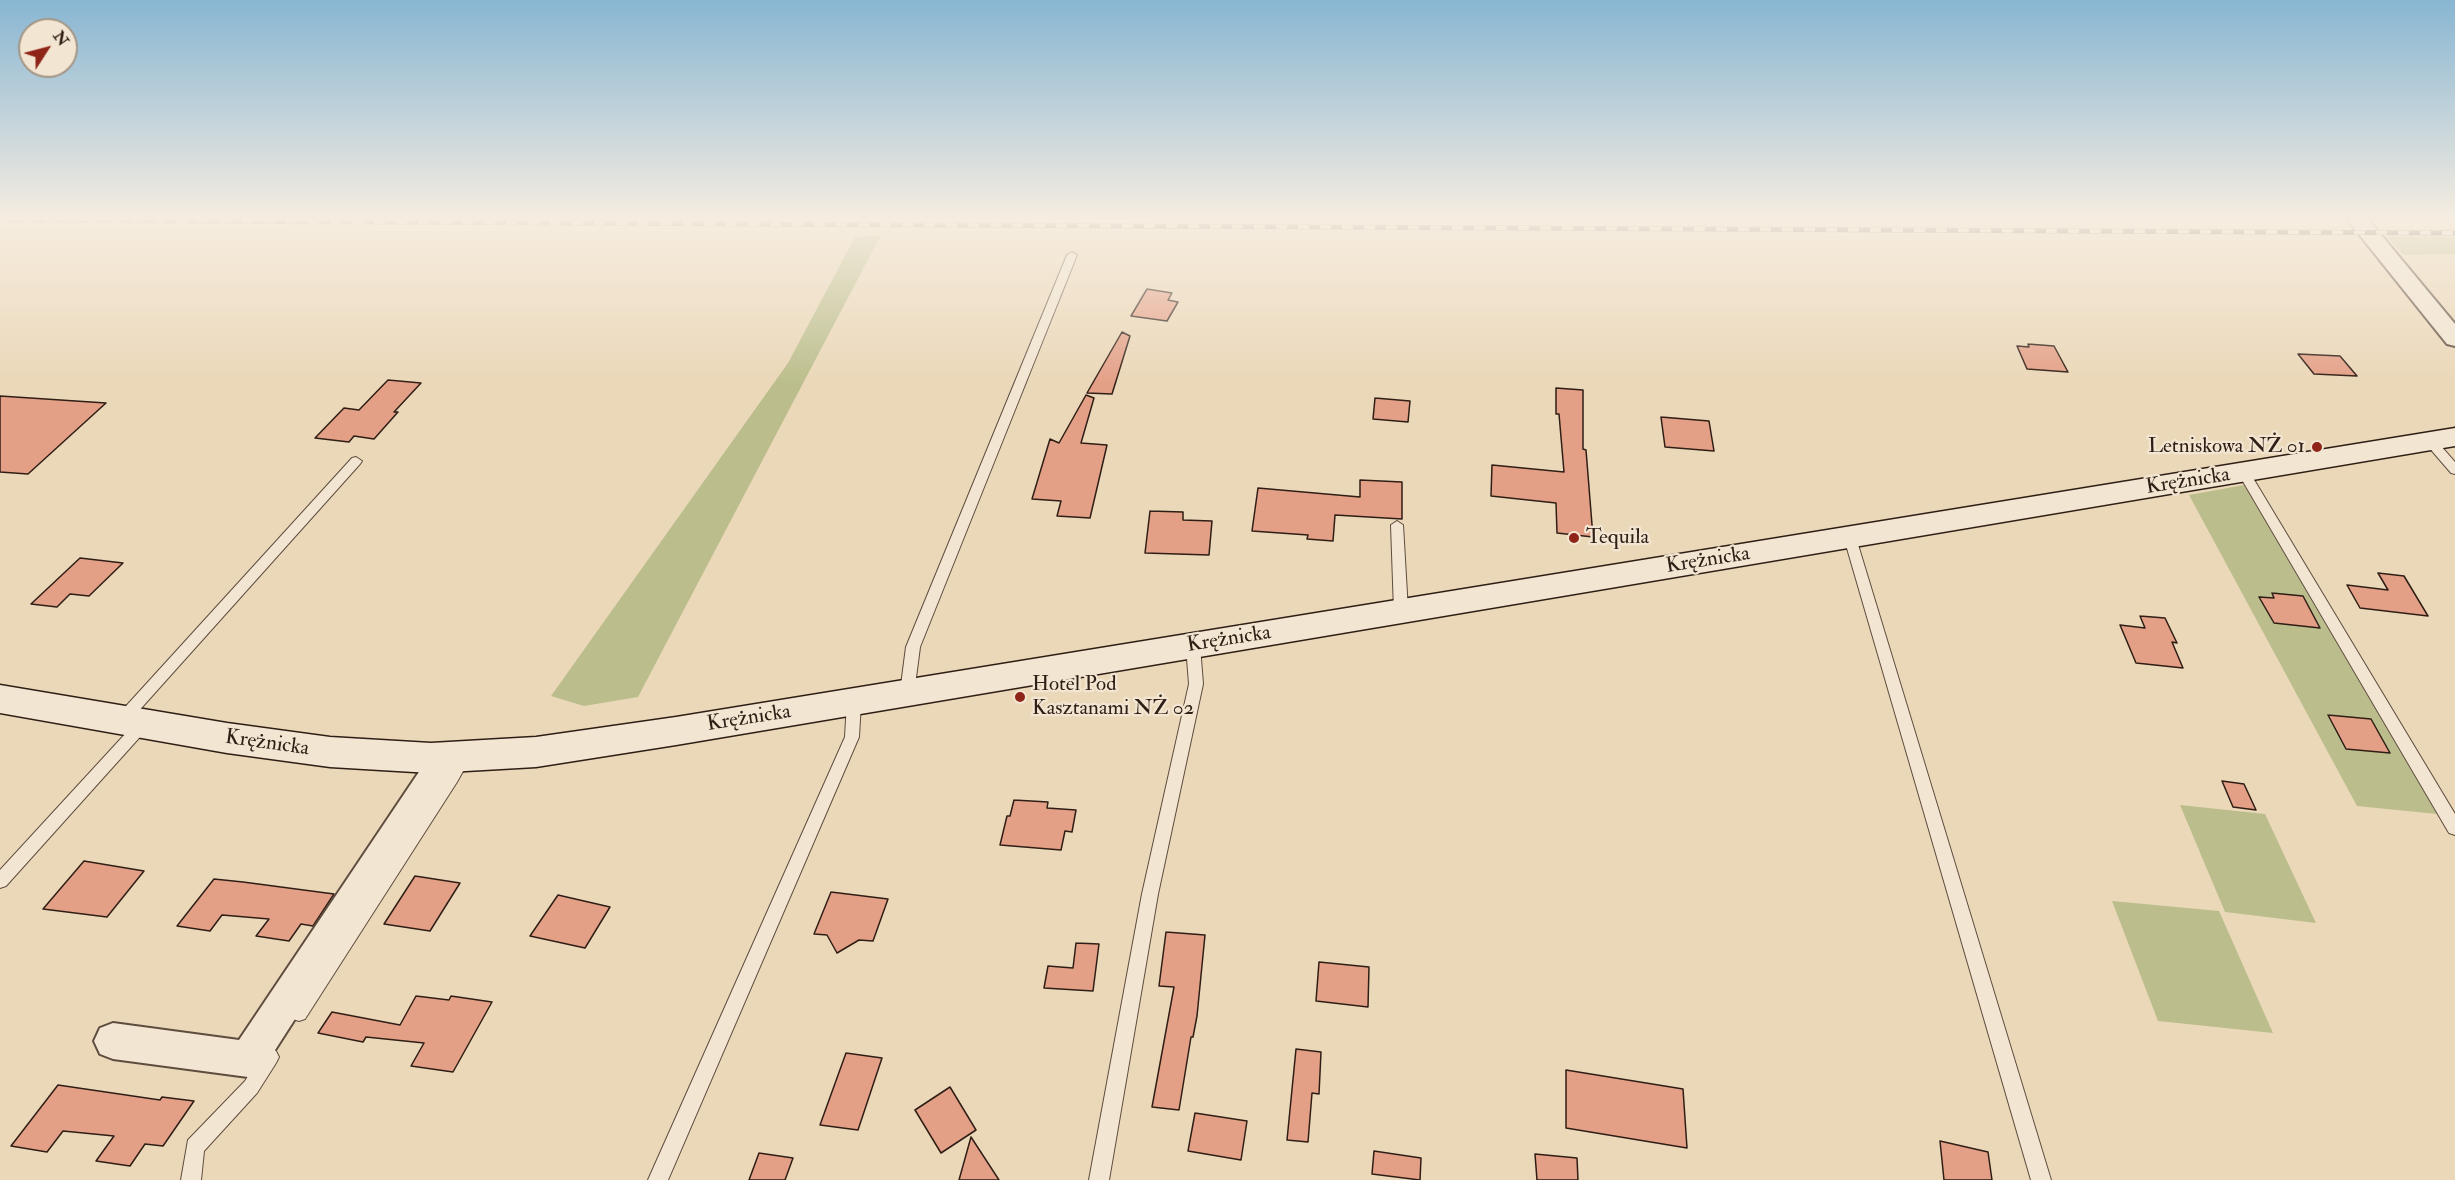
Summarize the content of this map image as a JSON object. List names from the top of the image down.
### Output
{
  "streets": {
    "street": ["Krężnicka"]
  },
  "places": ["Letniskowa NŻ 01", "Tequila", "Hotel Pod Kasztanami NŻ 02"],
  "north": "top right"
}
